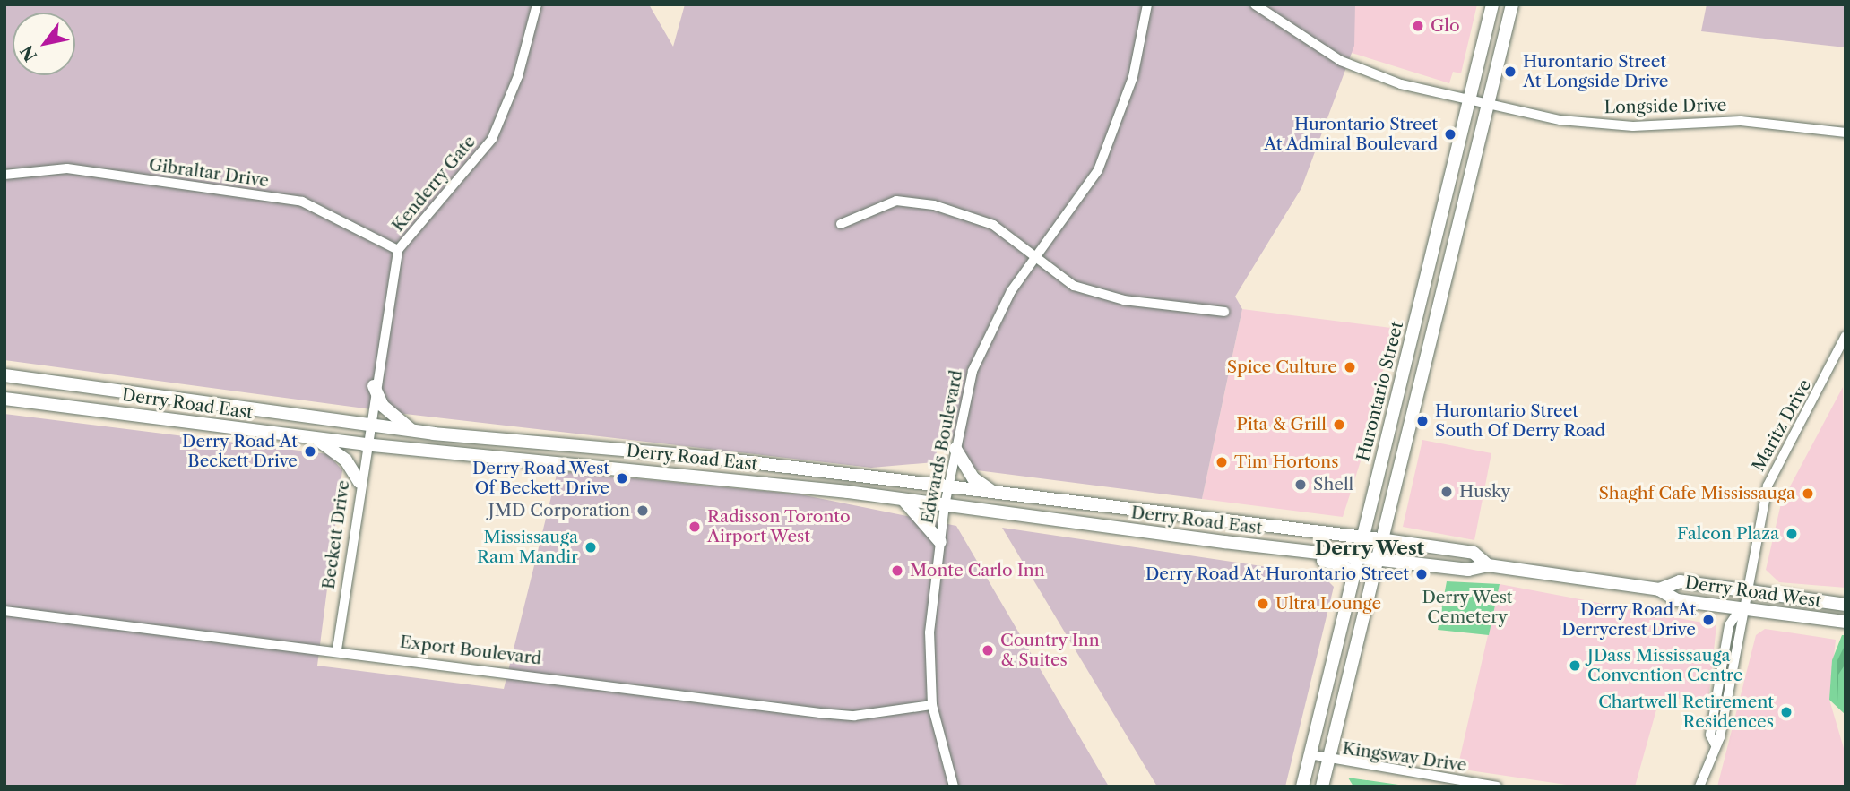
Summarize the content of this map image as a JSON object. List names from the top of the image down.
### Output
{
  "streets": {
    "main road": ["Hurontario Street", "Derry Road East", "Derry Road West"],
    "street": [
      "Longside Drive",
      "Gibraltar Drive",
      "Kenderry Gate",
      "Maritz Drive",
      "Edwards Boulevard",
      "Beckett Drive",
      "Export Boulevard",
      "Kingsway Drive"
    ]
  },
  "crossings": [
    ["Longside Drive", "Hurontario Street"],
    ["Gibraltar Drive", "Kenderry Gate"],
    ["Kenderry Gate", "Derry Road East"],
    ["Kenderry Gate", "Beckett Drive"],
    ["Hurontario Street", "Derry Road East"],
    ["Hurontario Street", "Derry Road West"],
    ["Hurontario Street", "Kingsway Drive"],
    ["Derry Road East", "Edwards Boulevard"],
    ["Derry Road East", "Beckett Drive"],
    ["Derry Road East", "Derry Road West"],
    ["Maritz Drive", "Derry Road West"],
    ["Edwards Boulevard", "Export Boulevard"],
    ["Beckett Drive", "Export Boulevard"]
  ],
  "districts": ["Derry West"],
  "parks": ["Derry West Cemetery"],
  "places": [
    "Glo",
    "Hurontario Street At Longside Drive",
    "Hurontario Street At Admiral Boulevard",
    "Spice Culture",
    "Hurontario Street South Of Derry Road",
    "Pita & Grill",
    "Derry Road At Beckett Drive",
    "Tim Hortons",
    "Derry Road West Of Beckett Drive",
    "Shell",
    "Husky",
    "Shaghf Cafe Mississauga",
    "JMD Corporation",
    "Radisson Toronto Airport West",
    "Falcon Plaza",
    "Mississauga Ram Mandir",
    "Monte Carlo Inn",
    "Derry Road At Hurontario Street",
    "Ultra Lounge",
    "Derry Road At Derrycrest Drive",
    "Country Inn & Suites",
    "JDass Mississauga Convention Centre",
    "Chartwell Retirement Residences"
  ],
  "north": "bottom left"
}
